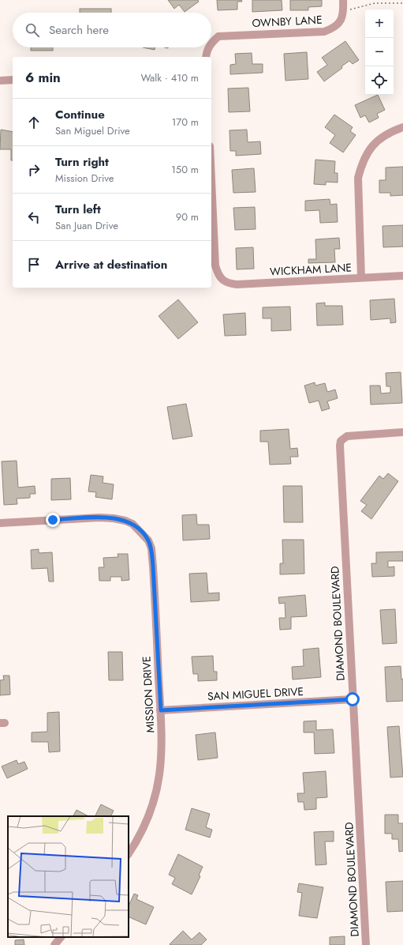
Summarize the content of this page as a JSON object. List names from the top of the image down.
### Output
{
  "streets": {
    "street": [
      "OWNBY LANE",
      "WICKHAM LANE",
      "DIAMOND BOULEVARD",
      "SAN MIGUEL DRIVE",
      "MISSION DRIVE"
    ]
  },
  "crossings": [
    ["DIAMOND BOULEVARD", "SAN MIGUEL DRIVE"],
    ["SAN MIGUEL DRIVE", "MISSION DRIVE"]
  ],
  "page": {
    "map_buttons": ["+", "−"],
    "search": "Search here",
    "heading": ["6 min", "Walk · 410 m"],
    "list": [
      ["Continue", "San Miguel Drive", "170 m"],
      ["Turn right", "Mission Drive", "150 m"],
      ["Turn left", "San Juan Drive", "90 m"],
      "Arrive at destination"
    ]
  }
}
